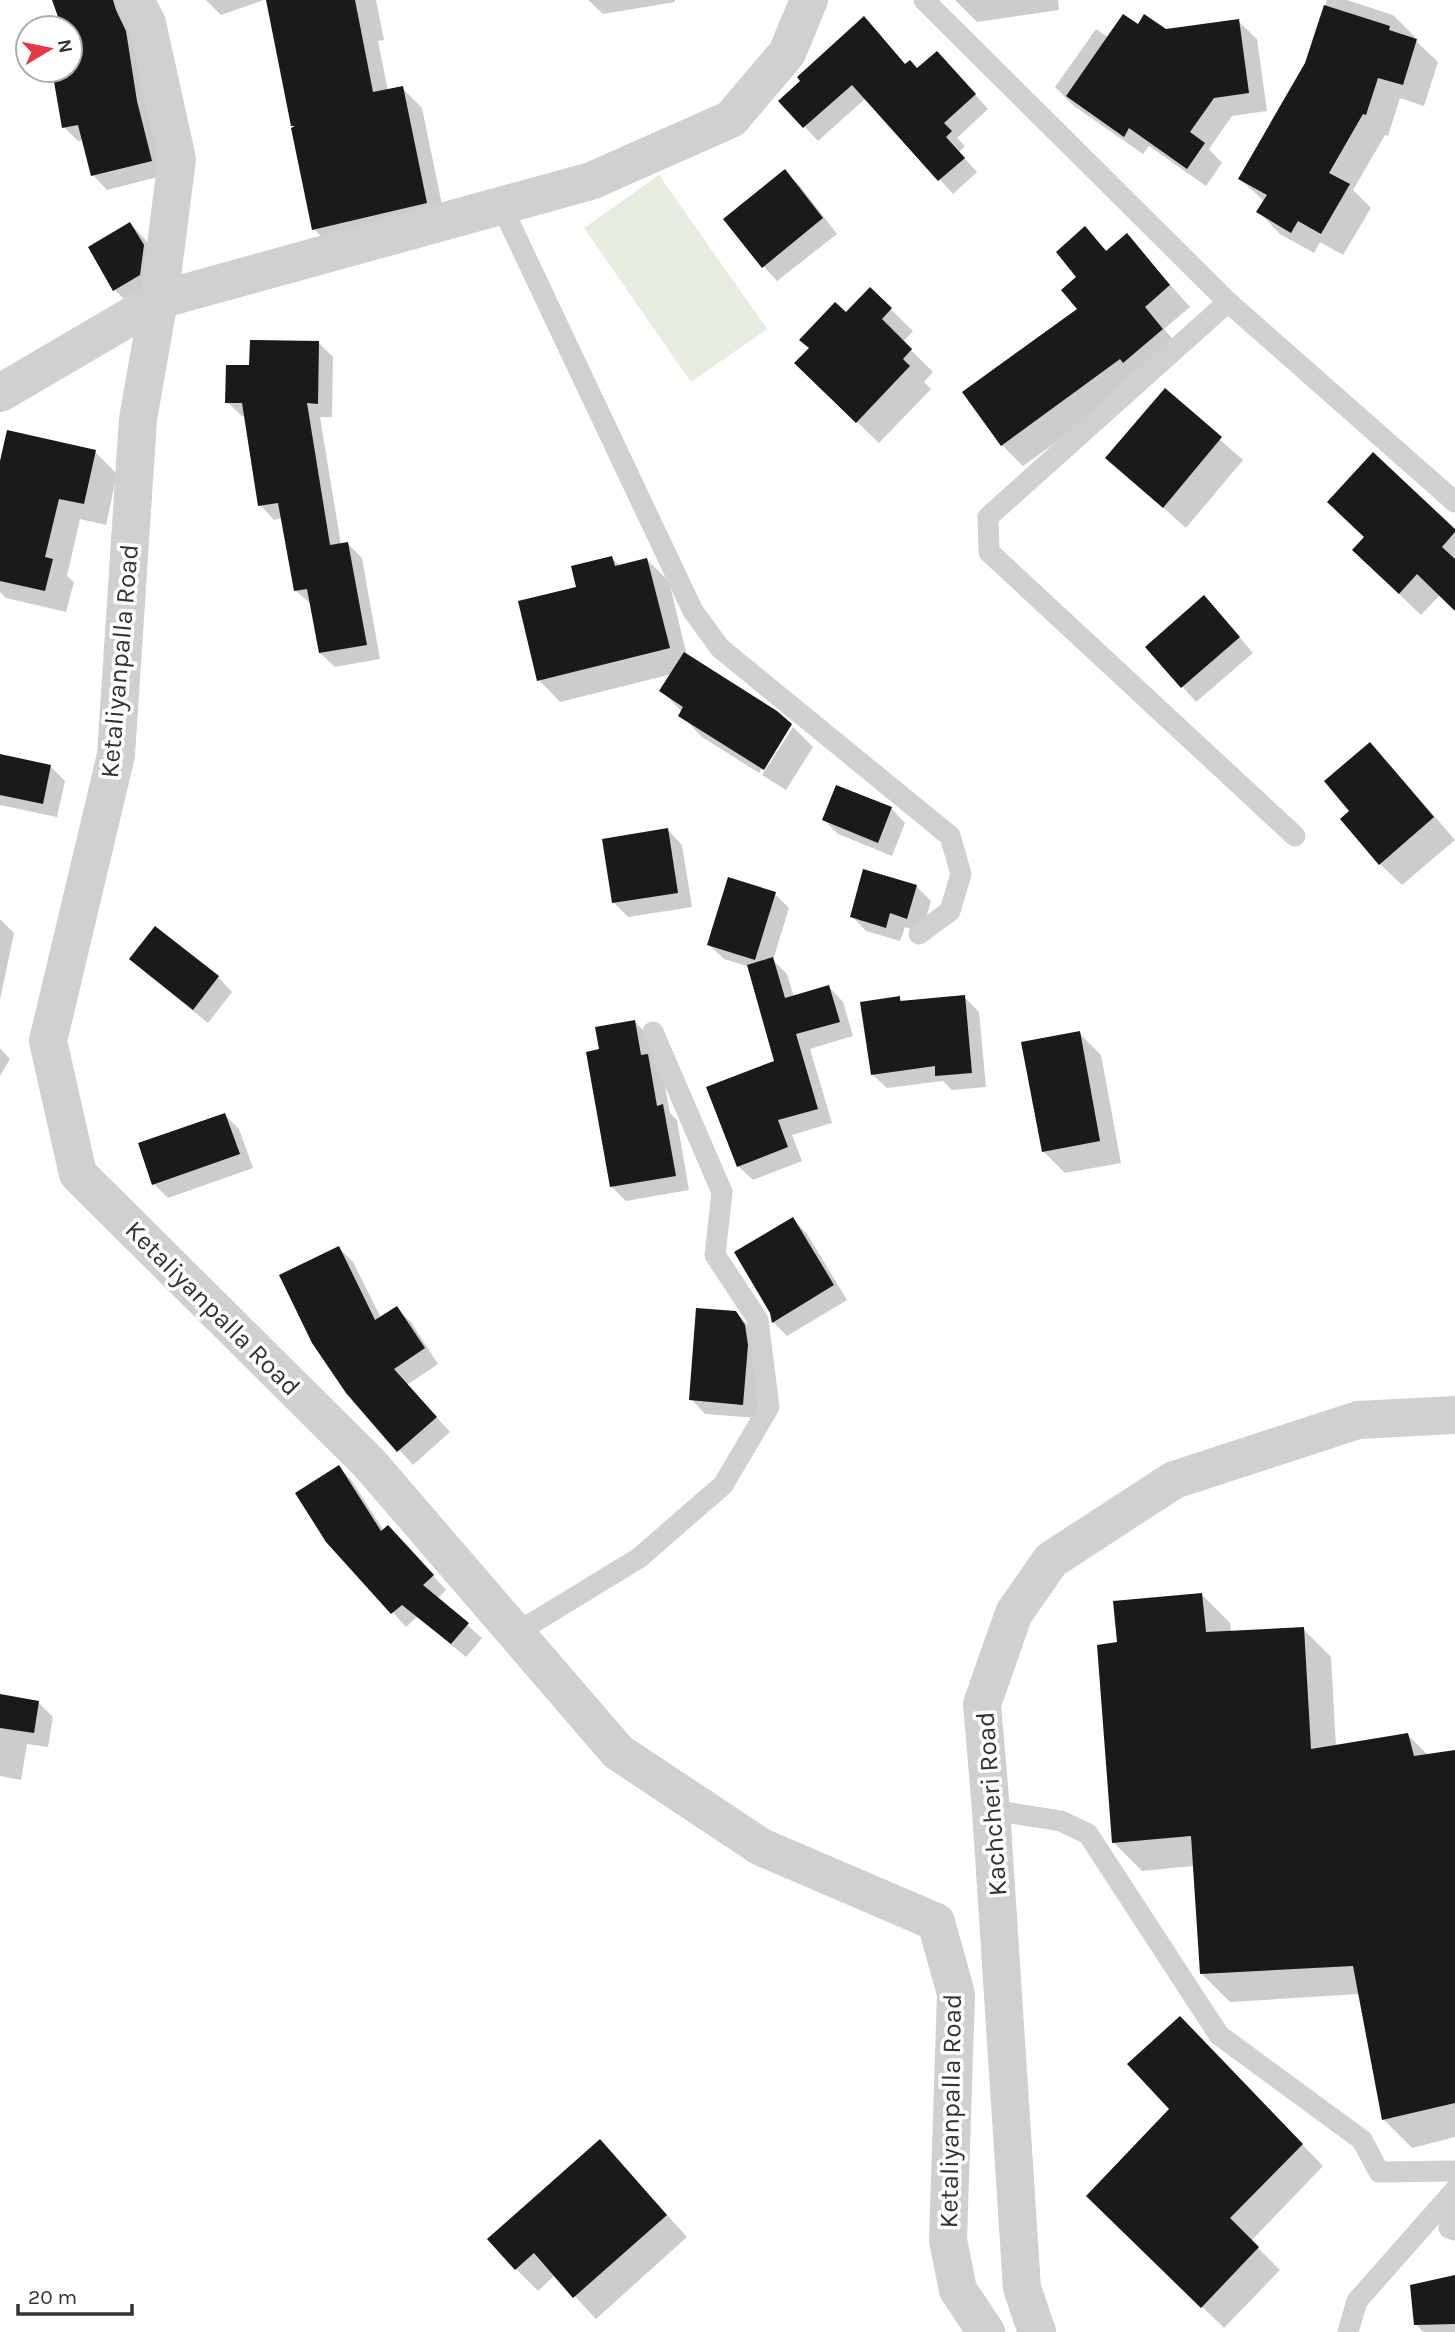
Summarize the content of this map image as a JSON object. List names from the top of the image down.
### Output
{
  "streets": {
    "street": ["Ketaliyanpalla Road", "Kachcheri Road"]
  },
  "scale_bar": "20 m",
  "north": "right"
}
